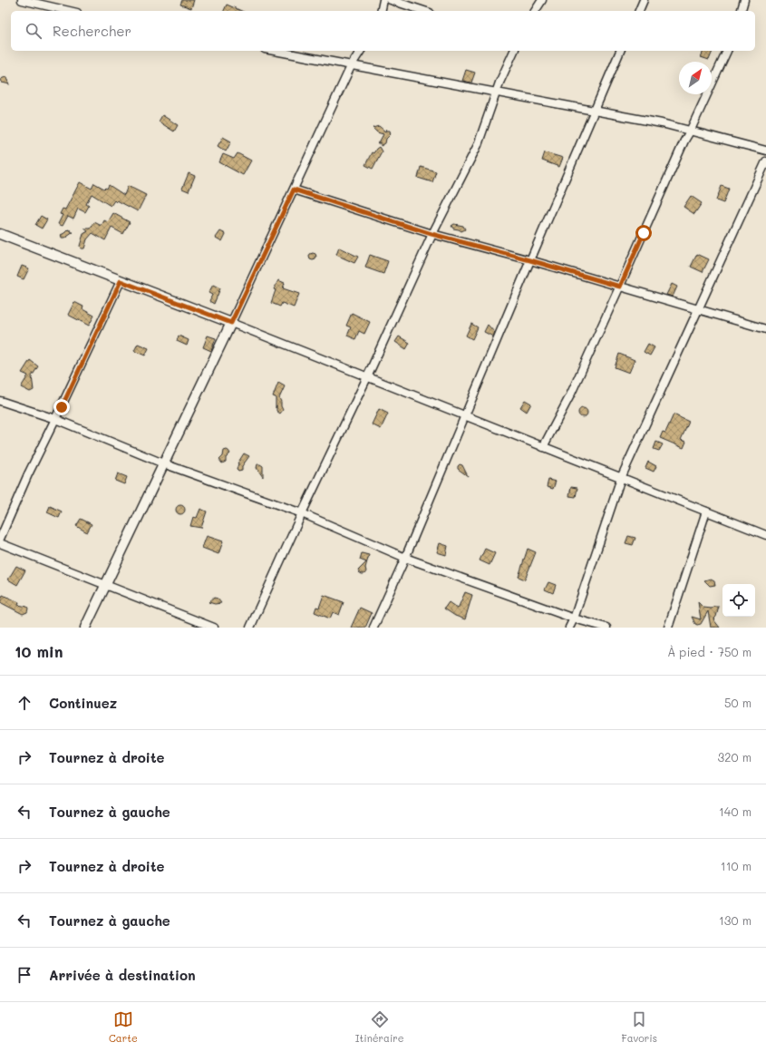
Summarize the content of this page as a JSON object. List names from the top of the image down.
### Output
{
  "north": "top right",
  "page": {
    "search": "Rechercher",
    "heading": ["10 min", "À pied · 750 m"],
    "list": [
      ["Continuez", "50 m"],
      ["Tournez à droite", "320 m"],
      ["Tournez à gauche", "140 m"],
      ["Tournez à droite", "110 m"],
      ["Tournez à gauche", "130 m"],
      "Arrivée à destination"
    ],
    "nav": ["Carte", "Itinéraire", "Favoris"]
  }
}
